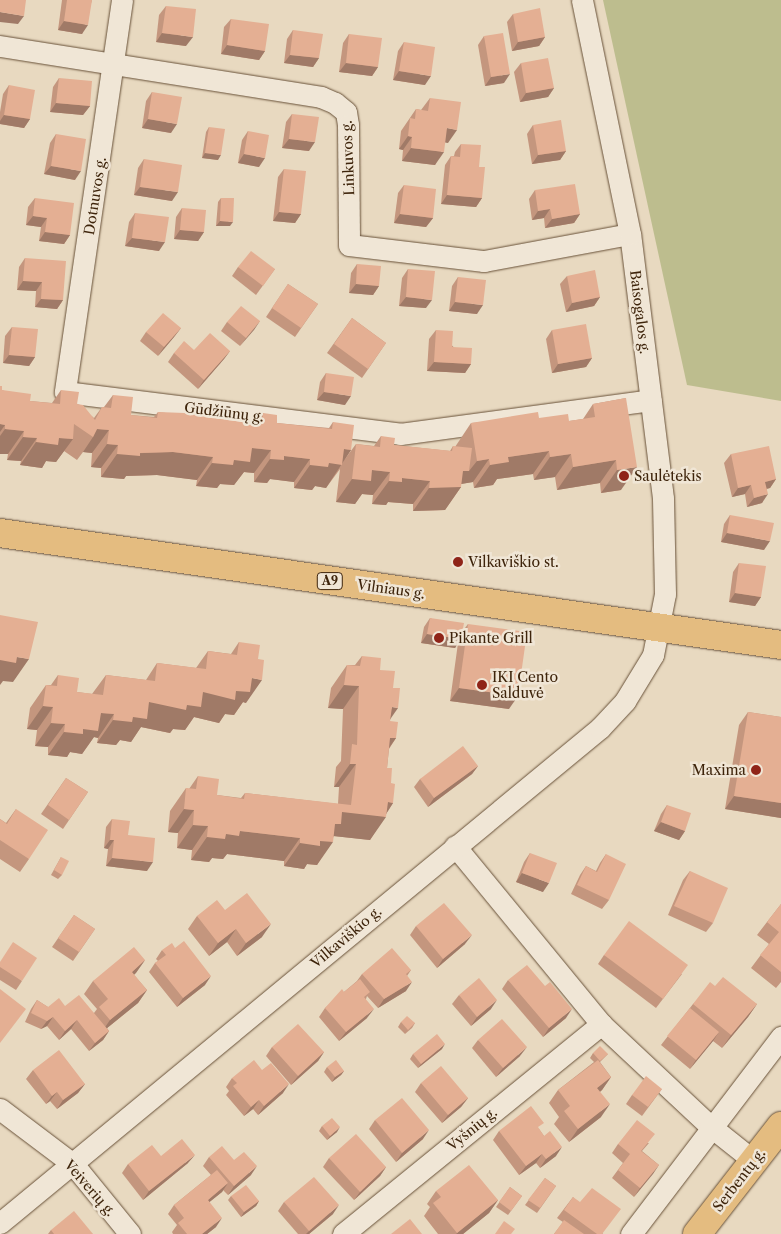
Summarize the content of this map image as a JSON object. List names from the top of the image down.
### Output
{
  "streets": {
    "main road": ["A9", "Vilniaus g.", "Serbentų g."],
    "street": [
      "Linkuvos g.",
      "Dotnuvos g.",
      "Baisogalos g.",
      "Gūdžiūnų g.",
      "Vilkaviškio g.",
      "Vyšnių g.",
      "Veiverių g."
    ]
  },
  "crossings": [
    ["Linkuvos g.", "Dotnuvos g."],
    ["Linkuvos g.", "Baisogalos g."],
    ["Dotnuvos g.", "Gūdžiūnų g."],
    ["Baisogalos g.", "Gūdžiūnų g."],
    ["Baisogalos g.", "Vilniaus g."],
    ["Baisogalos g.", "Vilkaviškio g."],
    ["Vilniaus g.", "Vilkaviškio g."],
    ["Vilkaviškio g.", "Veiverių g."]
  ],
  "places": [
    "Saulėtekis",
    "Vilkaviškio st.",
    "Pikante Grill",
    "IKI Cento Salduvė",
    "Maxima"
  ]
}
